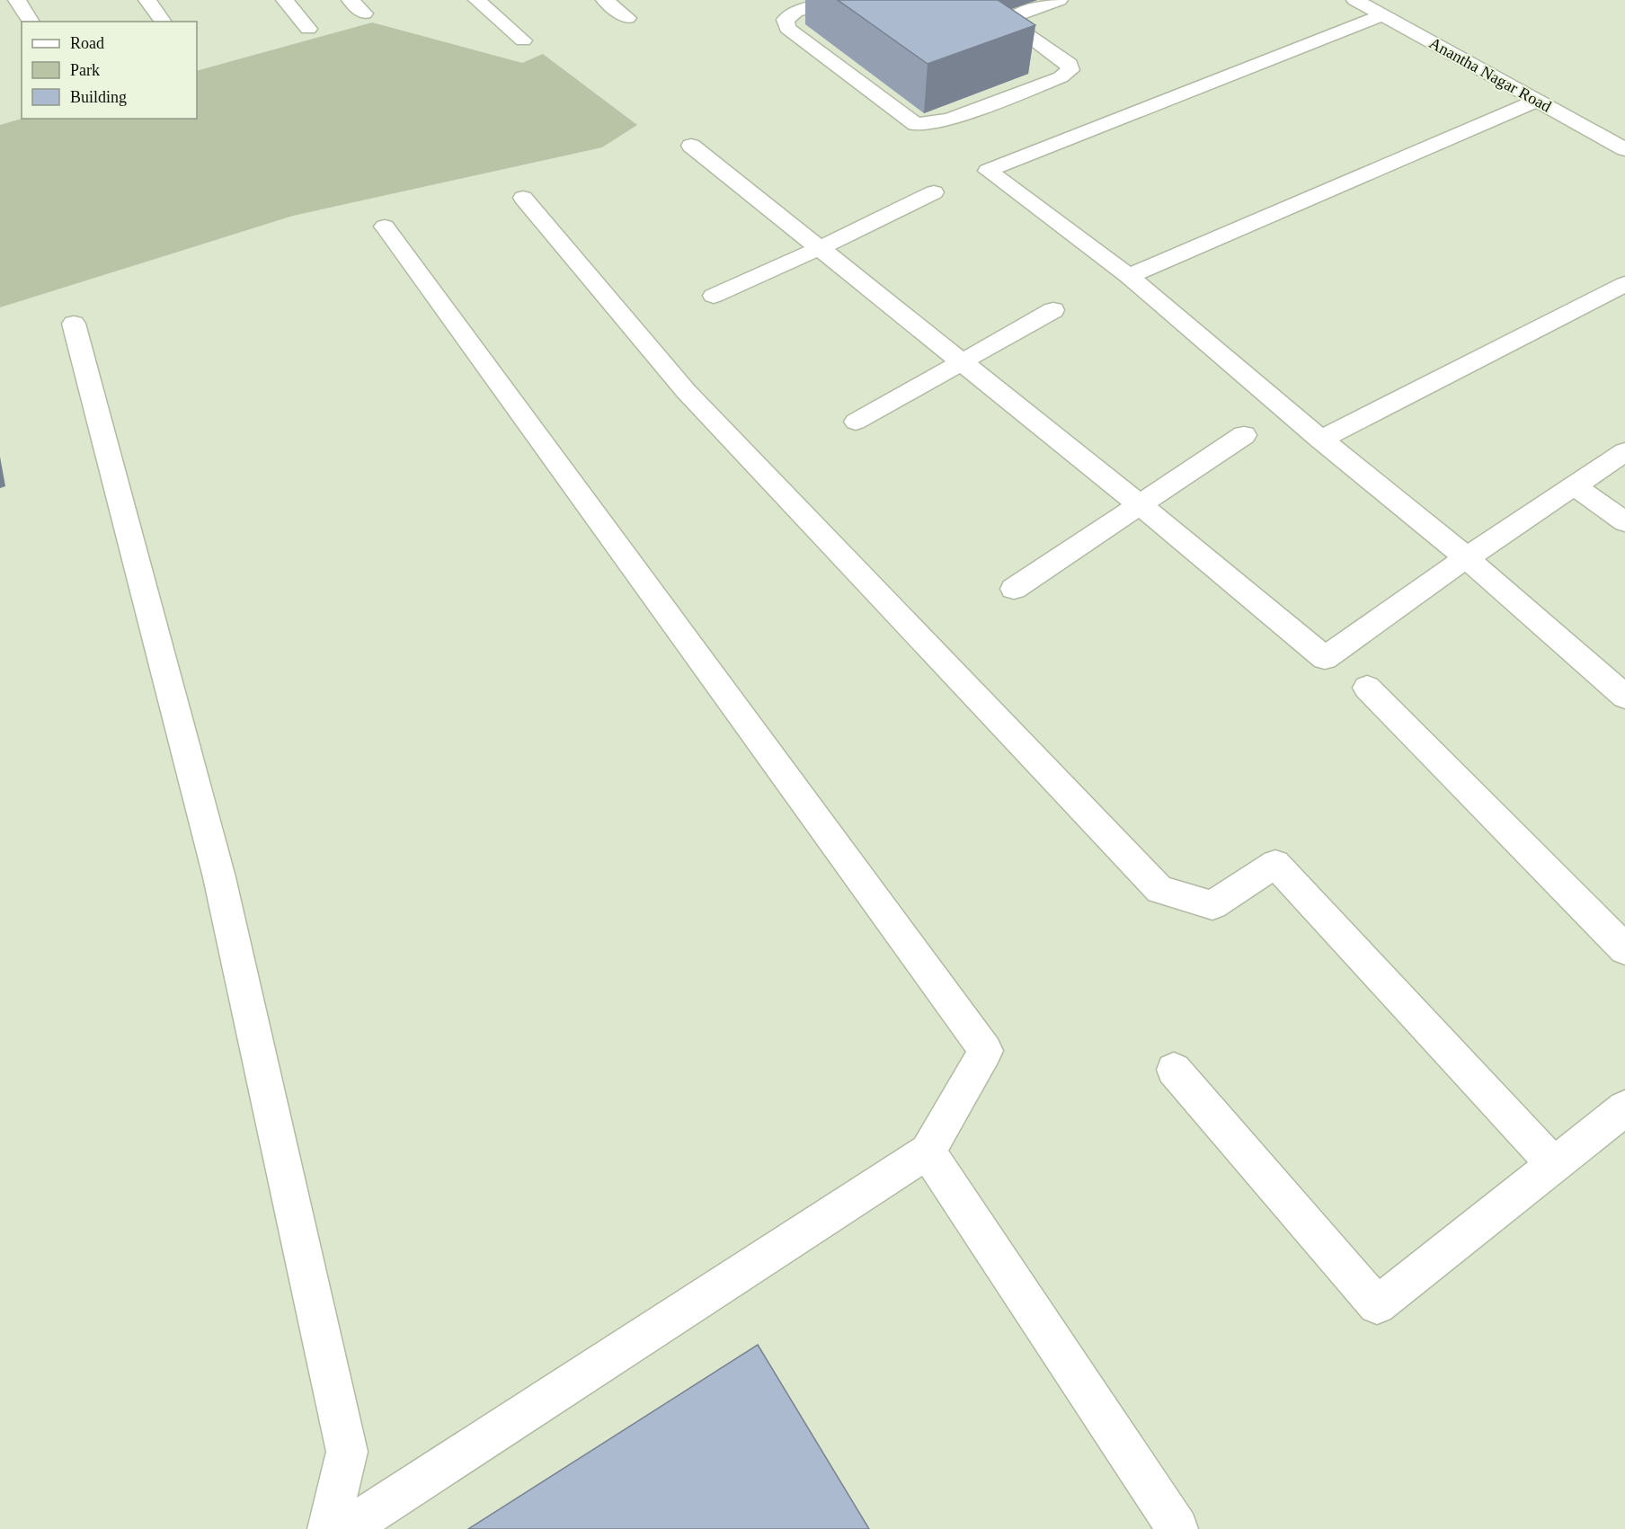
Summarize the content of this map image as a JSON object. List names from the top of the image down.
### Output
{
  "streets": {
    "street": ["Anantha Nagar Road"]
  },
  "legend": ["Road", "Park", "Building"]
}
